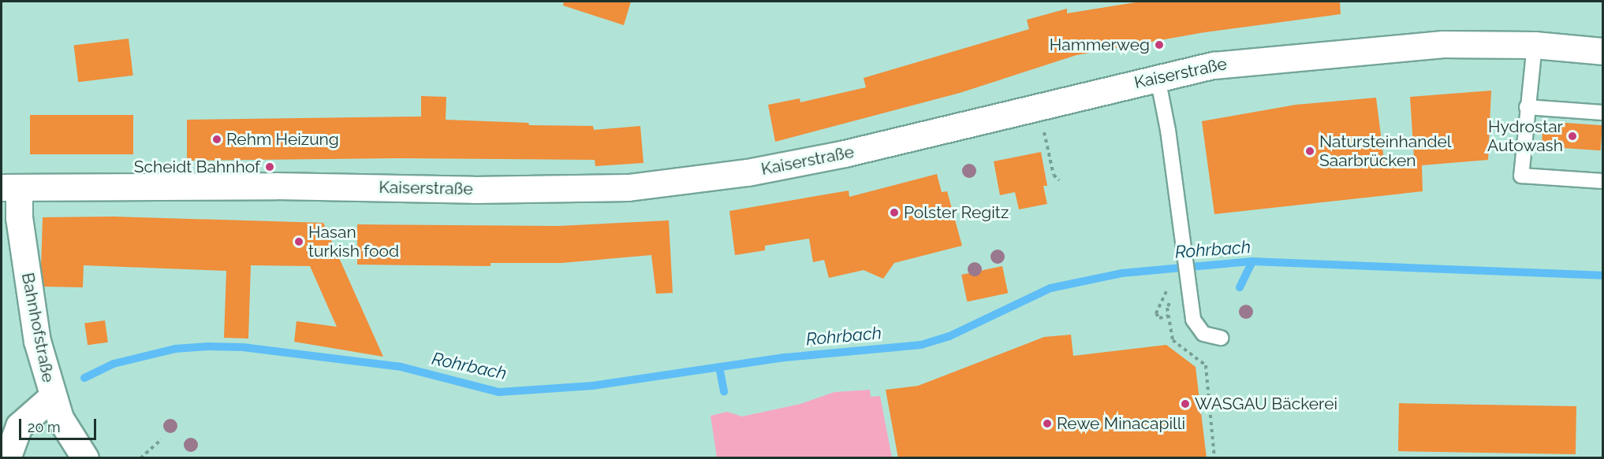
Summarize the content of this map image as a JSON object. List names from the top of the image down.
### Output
{
  "streets": {
    "main road": ["Kaiserstraße", "Bahnhofstraße"]
  },
  "crossings": [
    ["Kaiserstraße", "Bahnhofstraße"]
  ],
  "water": ["Rohrbach"],
  "places": [
    "Hammerweg",
    "Hydrostar Autowash",
    "Rehm Heizung",
    "Natursteinhandel Saarbrücken",
    "Scheidt Bahnhof",
    "Polster Regitz",
    "Hasan turkish food",
    "WASGAU Bäckerei",
    "Rewe Minacapilli"
  ],
  "scale_bar": "20 m"
}
